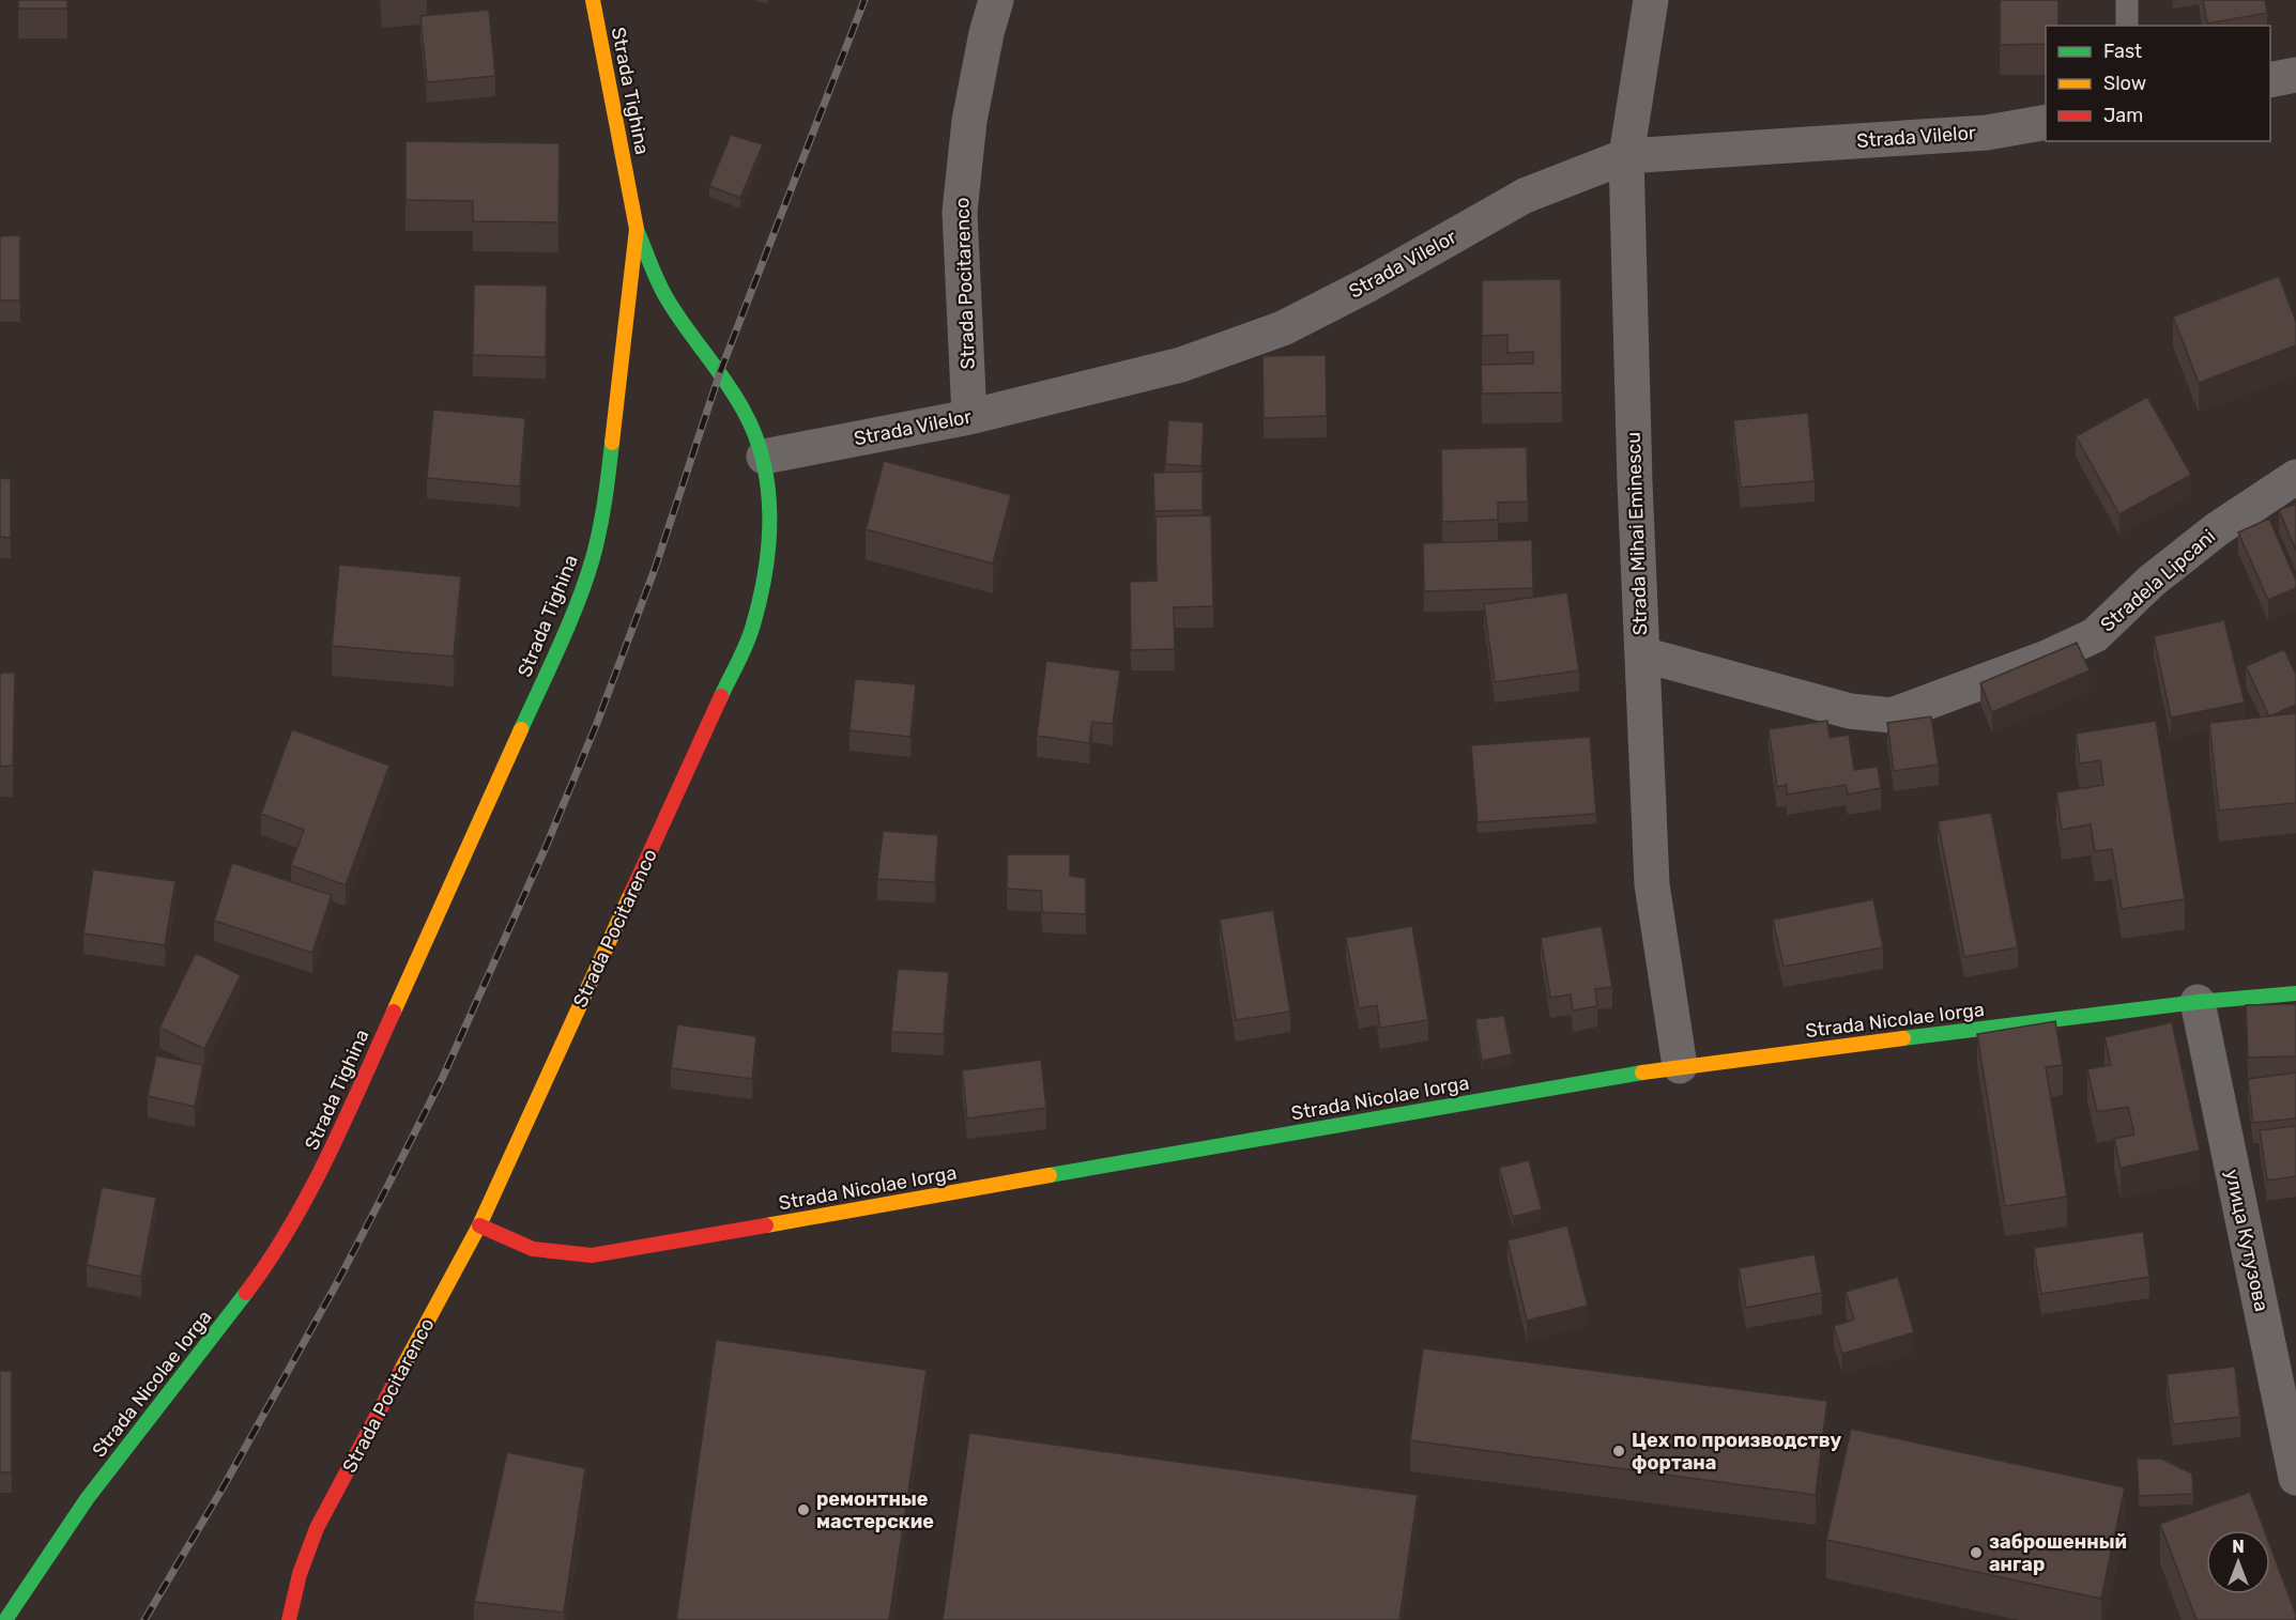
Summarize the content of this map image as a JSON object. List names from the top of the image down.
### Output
{
  "streets": {
    "street": [
      "Strada Tighina",
      "Strada Vilelor",
      "Strada Pocitarenco",
      "Strada Mihai Eminescu",
      "Stradela Lipcani",
      "Strada Nicolae Iorga",
      "улица Кутузова"
    ]
  },
  "crossings": [
    ["Strada Tighina", "Strada Pocitarenco"],
    ["Strada Tighina", "Strada Nicolae Iorga"],
    ["Strada Vilelor", "Strada Pocitarenco"],
    ["Strada Vilelor", "Strada Mihai Eminescu"],
    ["Strada Pocitarenco", "Strada Nicolae Iorga"],
    ["Strada Mihai Eminescu", "Stradela Lipcani"],
    ["Strada Mihai Eminescu", "Strada Nicolae Iorga"],
    ["Strada Nicolae Iorga", "улица Кутузова"]
  ],
  "places": ["Цех по производству фортана", "ремонтные мастерские", "заброшенный ангар"],
  "legend": ["Fast", "Slow", "Jam"],
  "north": "top"
}
